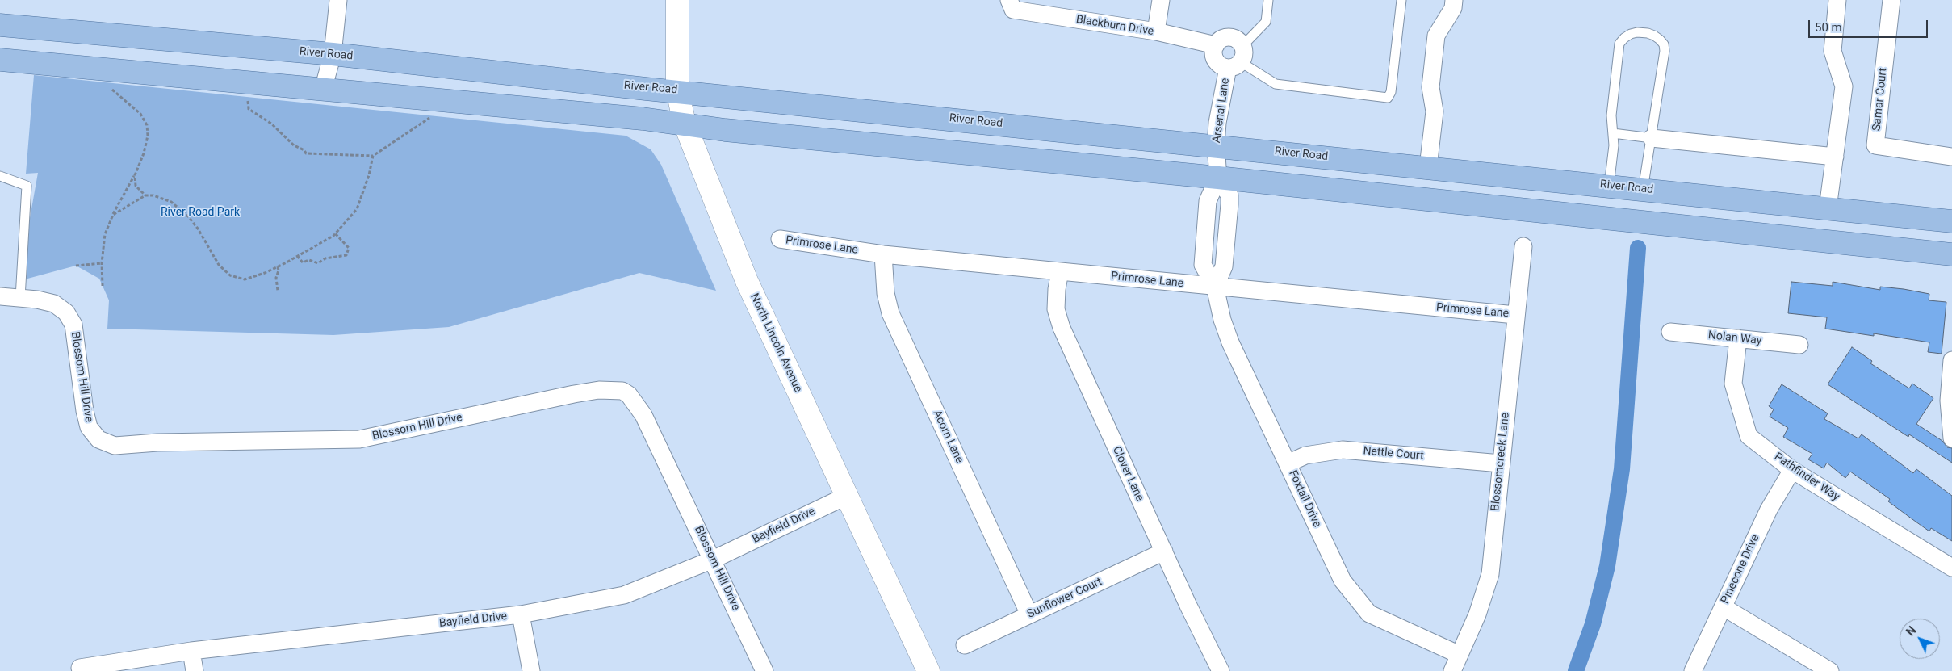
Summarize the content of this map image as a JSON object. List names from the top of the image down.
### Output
{
  "streets": {
    "main road": ["River Road", "North Lincoln Avenue"],
    "street": [
      "Blackburn Drive",
      "Samar Court",
      "Arsenal Lane",
      "Primrose Lane",
      "Nolan Way",
      "Blossom Hill Drive",
      "Acorn Lane",
      "Nettle Court",
      "Blossomcreek Lane",
      "Clover Lane",
      "Pathfinder Way",
      "Foxtail Drive",
      "Bayfield Drive",
      "Pinecone Drive",
      "Sunflower Court"
    ]
  },
  "crossings": [
    ["Blackburn Drive", "Arsenal Lane"],
    ["River Road", "Arsenal Lane"],
    ["River Road", "North Lincoln Avenue"],
    ["Arsenal Lane", "Foxtail Drive"],
    ["Primrose Lane", "Acorn Lane"],
    ["Primrose Lane", "Blossomcreek Lane"],
    ["Primrose Lane", "Clover Lane"],
    ["Primrose Lane", "Foxtail Drive"],
    ["Nolan Way", "Pathfinder Way"],
    ["North Lincoln Avenue", "Bayfield Drive"],
    ["Blossom Hill Drive", "Bayfield Drive"],
    ["Acorn Lane", "Sunflower Court"],
    ["Nettle Court", "Blossomcreek Lane"],
    ["Nettle Court", "Foxtail Drive"],
    ["Blossomcreek Lane", "Foxtail Drive"],
    ["Clover Lane", "Sunflower Court"],
    ["Pathfinder Way", "Pinecone Drive"]
  ],
  "parks": ["River Road Park"],
  "scale_bar": "50 m",
  "north": "top left"
}
